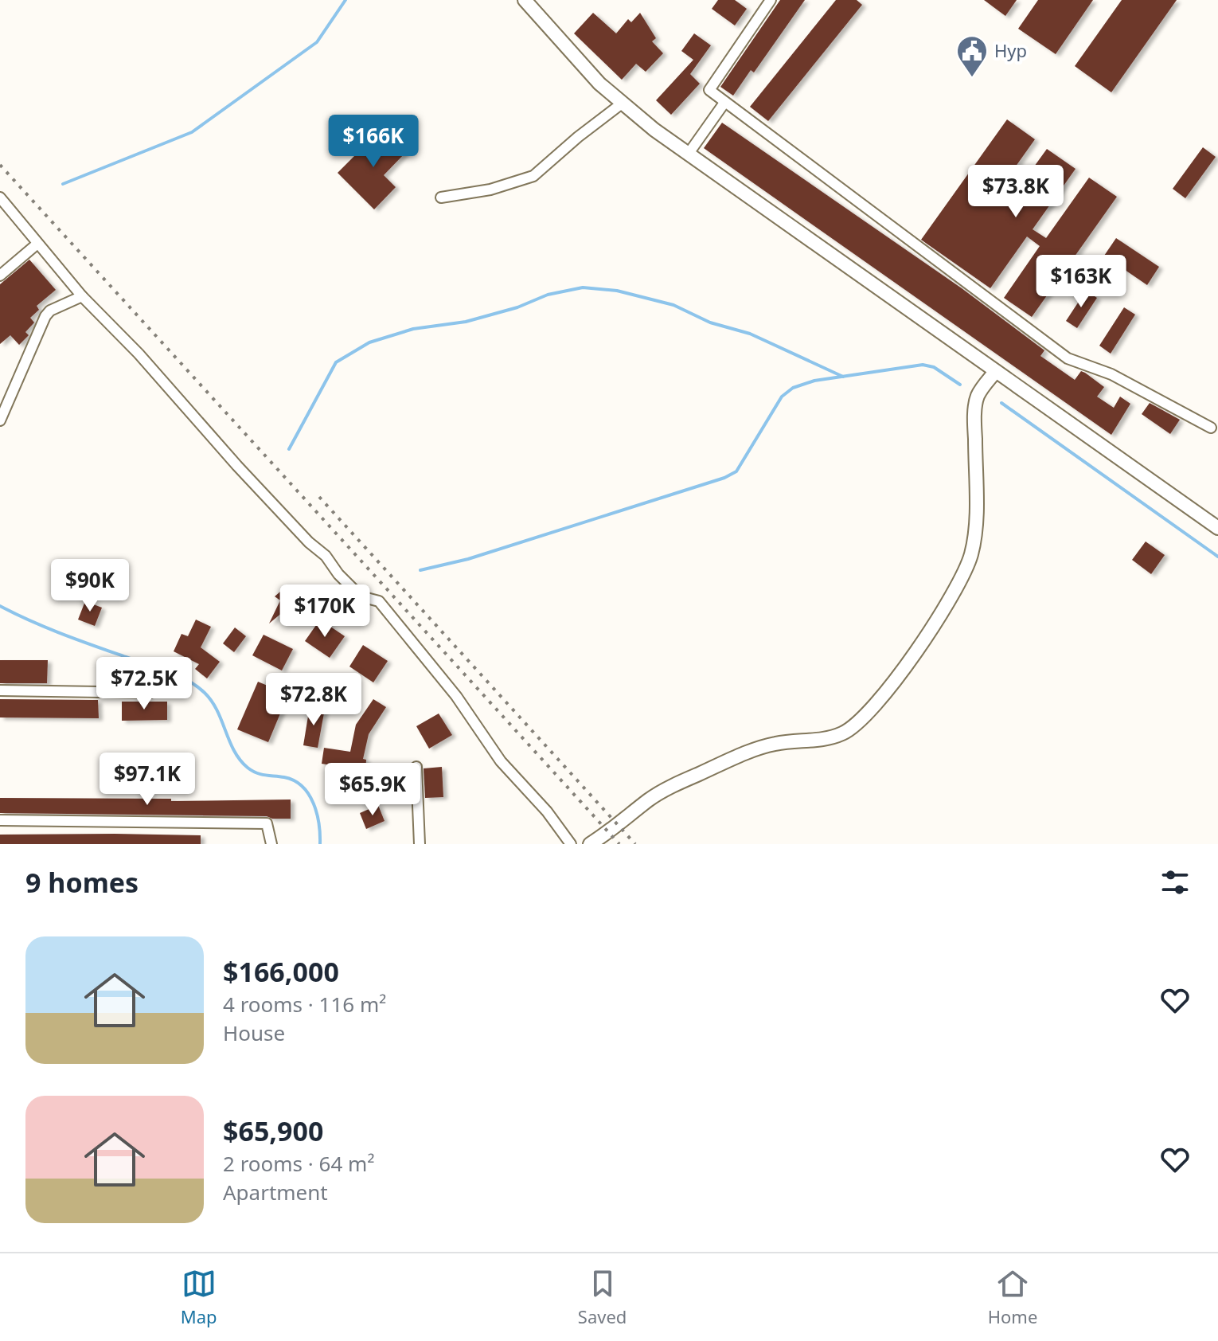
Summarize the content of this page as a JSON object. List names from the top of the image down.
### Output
{
  "places": {
    "public building": ["Нур"]
  },
  "page": {
    "price": [
      "$166K",
      "$73.8K",
      "$163K",
      "$90K",
      "$170K",
      "$72.5K",
      "$72.8K",
      "$97.1K",
      "$65.9K"
    ],
    "heading": "9 homes",
    "list": [
      {
        "name": "$166,000",
        "note": "4 rooms · 116 m² · House"
      },
      {
        "name": "$65,900",
        "note": "2 rooms · 64 m² · Apartment"
      }
    ],
    "tabs": ["Map", "Saved", "Home"]
  }
}
